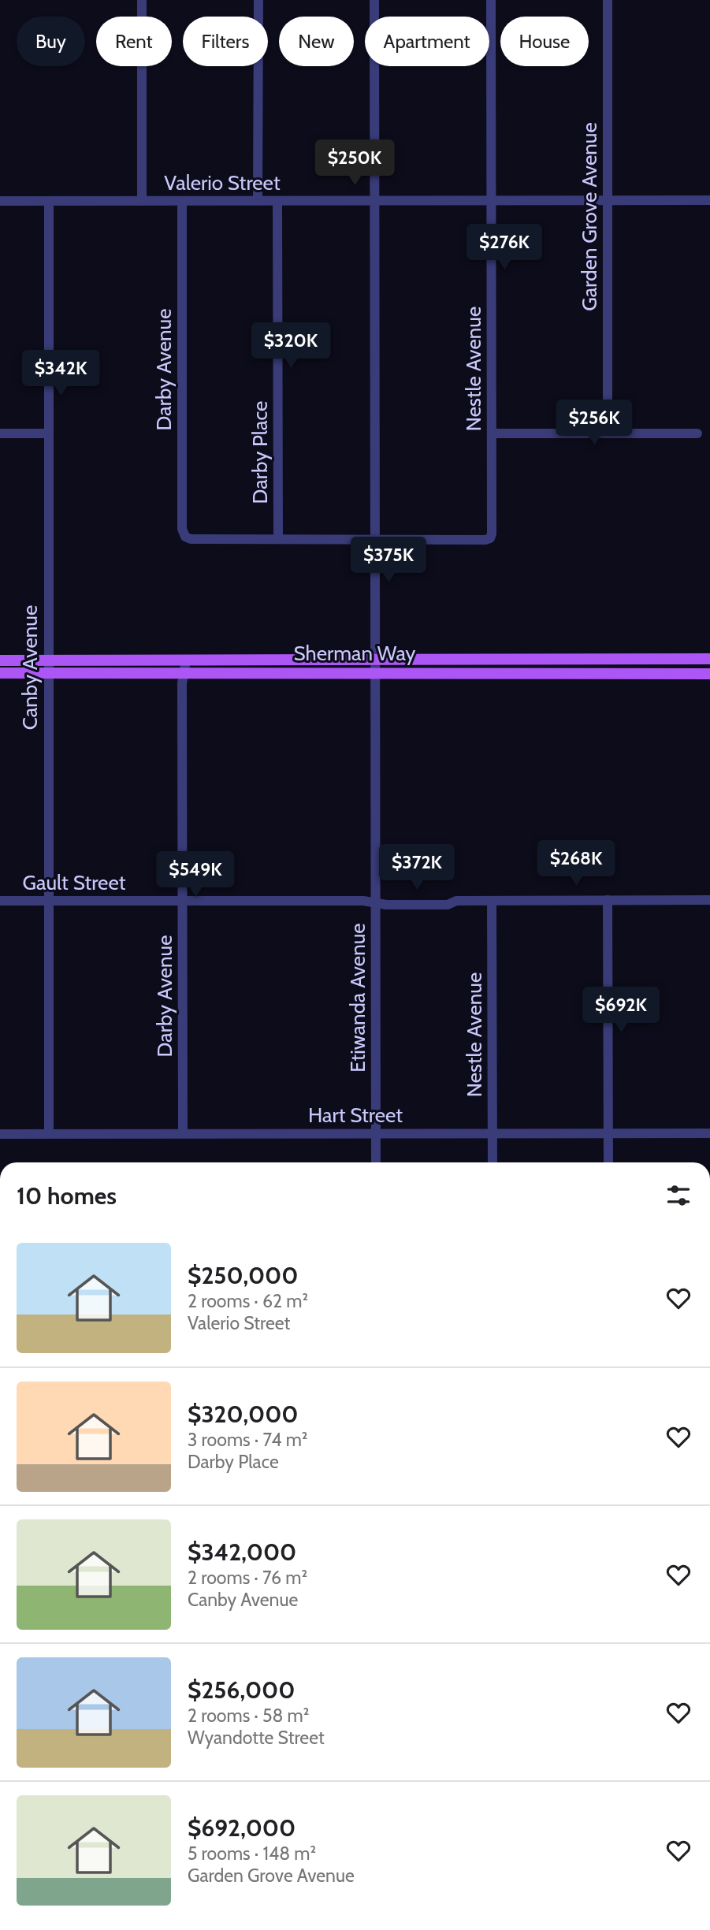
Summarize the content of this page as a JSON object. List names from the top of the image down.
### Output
{
  "streets": {
    "main road": ["Sherman Way"],
    "street": [
      "Valerio Street",
      "Garden Grove Avenue",
      "Nestle Avenue",
      "Darby Avenue",
      "Darby Place",
      "Canby Avenue",
      "Gault Street",
      "Etiwanda Avenue",
      "Hart Street"
    ]
  },
  "crossings": [
    ["Valerio Street", "Garden Grove Avenue"],
    ["Valerio Street", "Nestle Avenue"],
    ["Valerio Street", "Darby Avenue"],
    ["Valerio Street", "Darby Place"],
    ["Valerio Street", "Canby Avenue"],
    ["Valerio Street", "Etiwanda Avenue"],
    ["Nestle Avenue", "Gault Street"],
    ["Nestle Avenue", "Etiwanda Avenue"],
    ["Nestle Avenue", "Hart Street"],
    ["Darby Avenue", "Darby Place"],
    ["Darby Avenue", "Sherman Way"],
    ["Darby Avenue", "Gault Street"],
    ["Darby Avenue", "Hart Street"],
    ["Sherman Way", "Canby Avenue"],
    ["Sherman Way", "Etiwanda Avenue"],
    ["Canby Avenue", "Gault Street"],
    ["Canby Avenue", "Hart Street"],
    ["Gault Street", "Etiwanda Avenue"],
    ["Etiwanda Avenue", "Hart Street"]
  ],
  "page": {
    "chip": [
      "Buy",
      "Rent",
      "Filters",
      "New",
      "Apartment",
      "House"
    ],
    "price": [
      "$250K",
      "$276K",
      "$320K",
      "$342K",
      "$256K",
      "$375K",
      "$268K",
      "$372K",
      "$549K",
      "$692K"
    ],
    "heading": "10 homes",
    "list": [
      {
        "name": "$250,000",
        "note": "2 rooms · 62 m² · Valerio Street"
      },
      {
        "name": "$320,000",
        "note": "3 rooms · 74 m² · Darby Place"
      },
      {
        "name": "$342,000",
        "note": "2 rooms · 76 m² · Canby Avenue"
      },
      {
        "name": "$256,000",
        "note": "2 rooms · 58 m² · Wyandotte Street"
      },
      {
        "name": "$692,000",
        "note": "5 rooms · 148 m² · Garden Grove Avenue"
      }
    ]
  }
}
